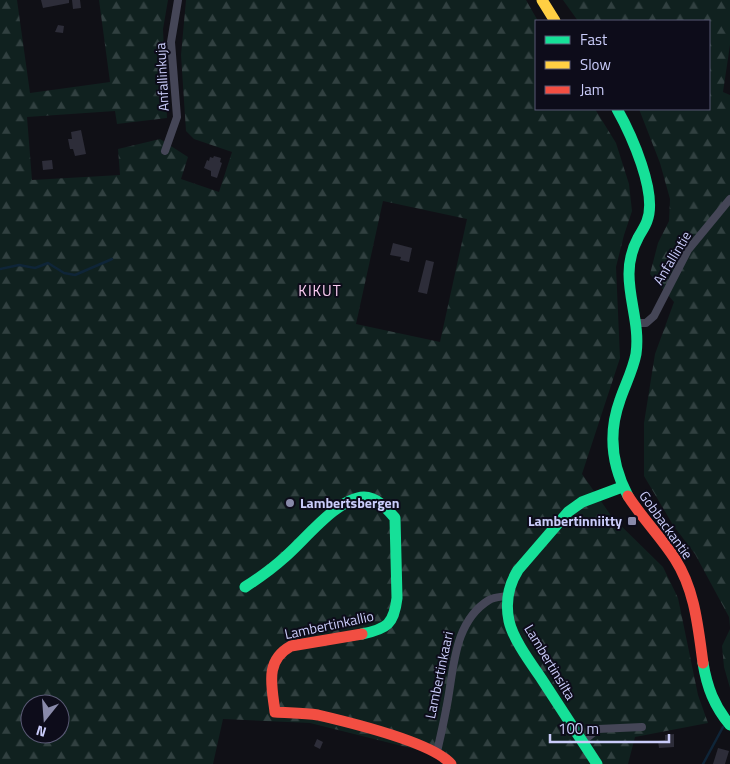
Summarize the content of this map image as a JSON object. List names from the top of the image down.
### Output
{
  "streets": {
    "street": [
      "Anfallinkuja",
      "Anfallintie",
      "Gobbackantie",
      "Lambertinkallio",
      "Lambertinsilta",
      "Lambertinkaari"
    ]
  },
  "crossings": [
    ["Anfallintie", "Gobbackantie"],
    ["Lambertinkallio", "Lambertinkaari"],
    ["Lambertinsilta", "Lambertinkaari"]
  ],
  "districts": ["KIKUT"],
  "places": {
    "other": ["Lambertsbergen"],
    "transit": ["Lambertinniitty"]
  },
  "legend": ["Fast", "Slow", "Jam"],
  "scale_bar": "100 m",
  "north": "bottom"
}
